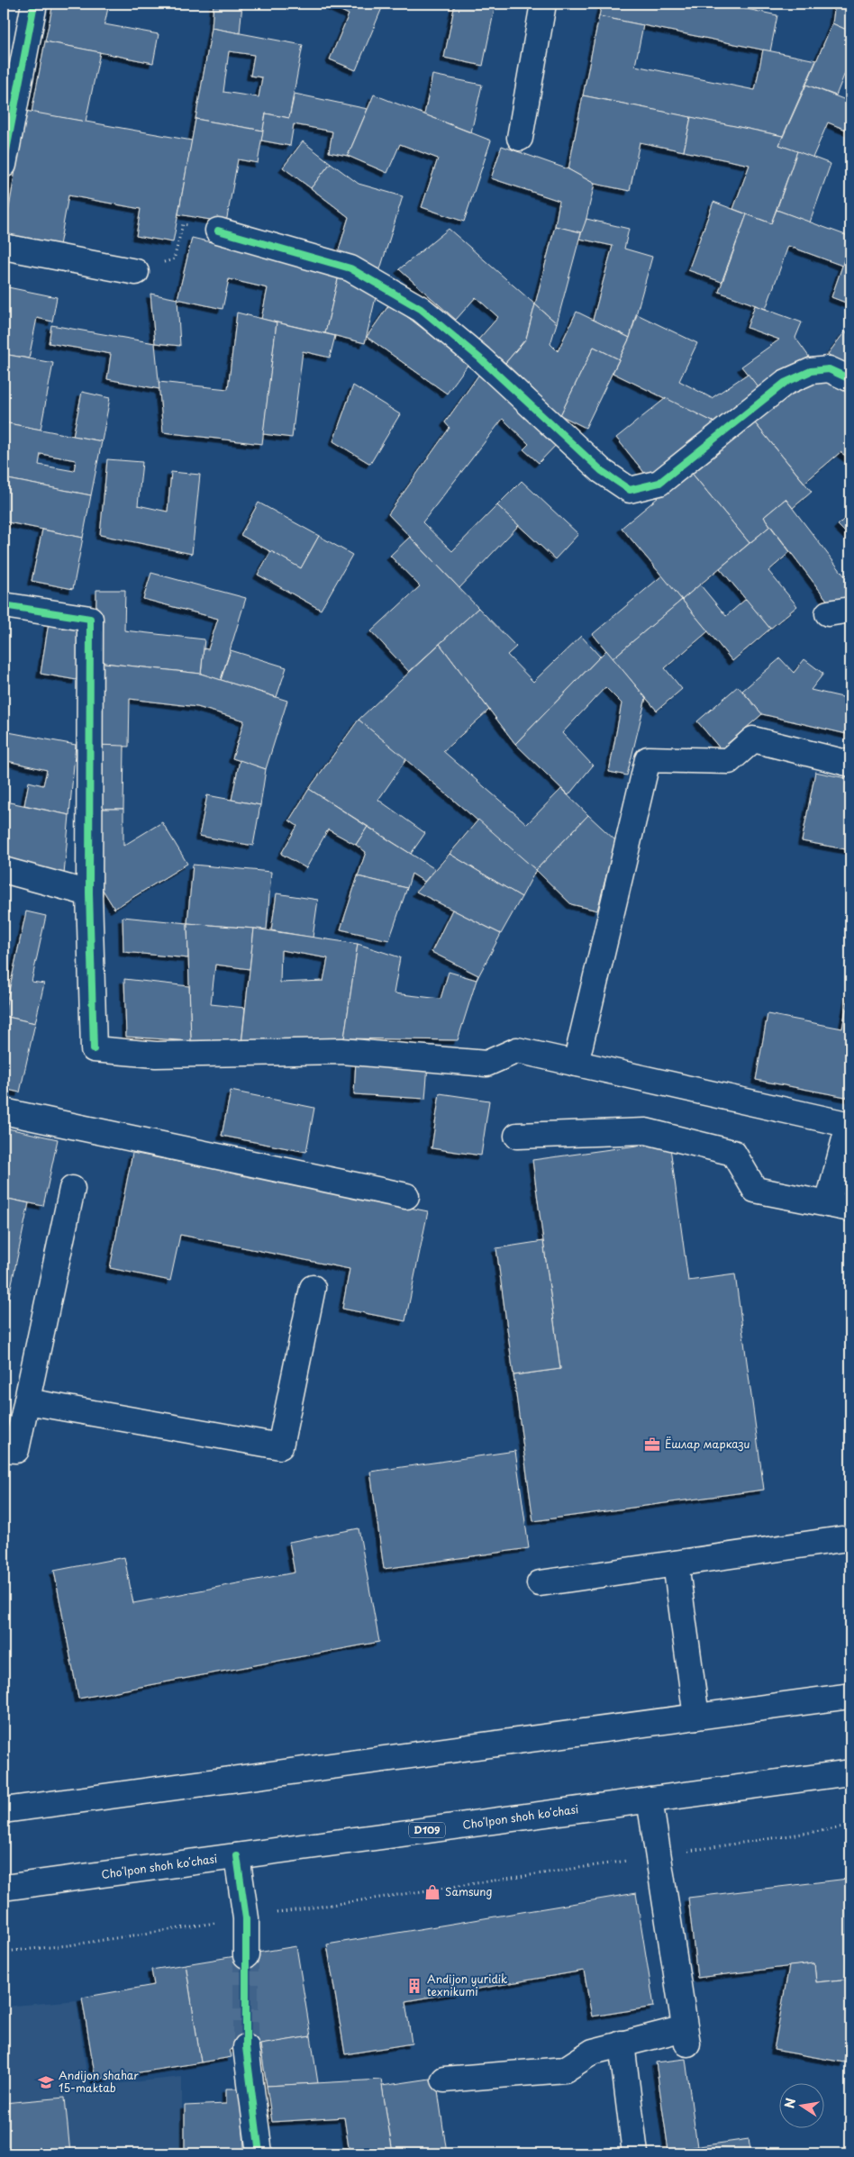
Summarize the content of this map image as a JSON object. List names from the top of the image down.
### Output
{
  "streets": {
    "street": ["Choʻlpon shoh koʻchasi", "D109"]
  },
  "places": {
    "office": ["Ёшлар маркази"],
    "shop": ["Samsung"],
    "building": ["Andijon yuridik texnikumi"],
    "school or university": ["Andijon shahar 15-maktab"]
  },
  "north": "left"
}
